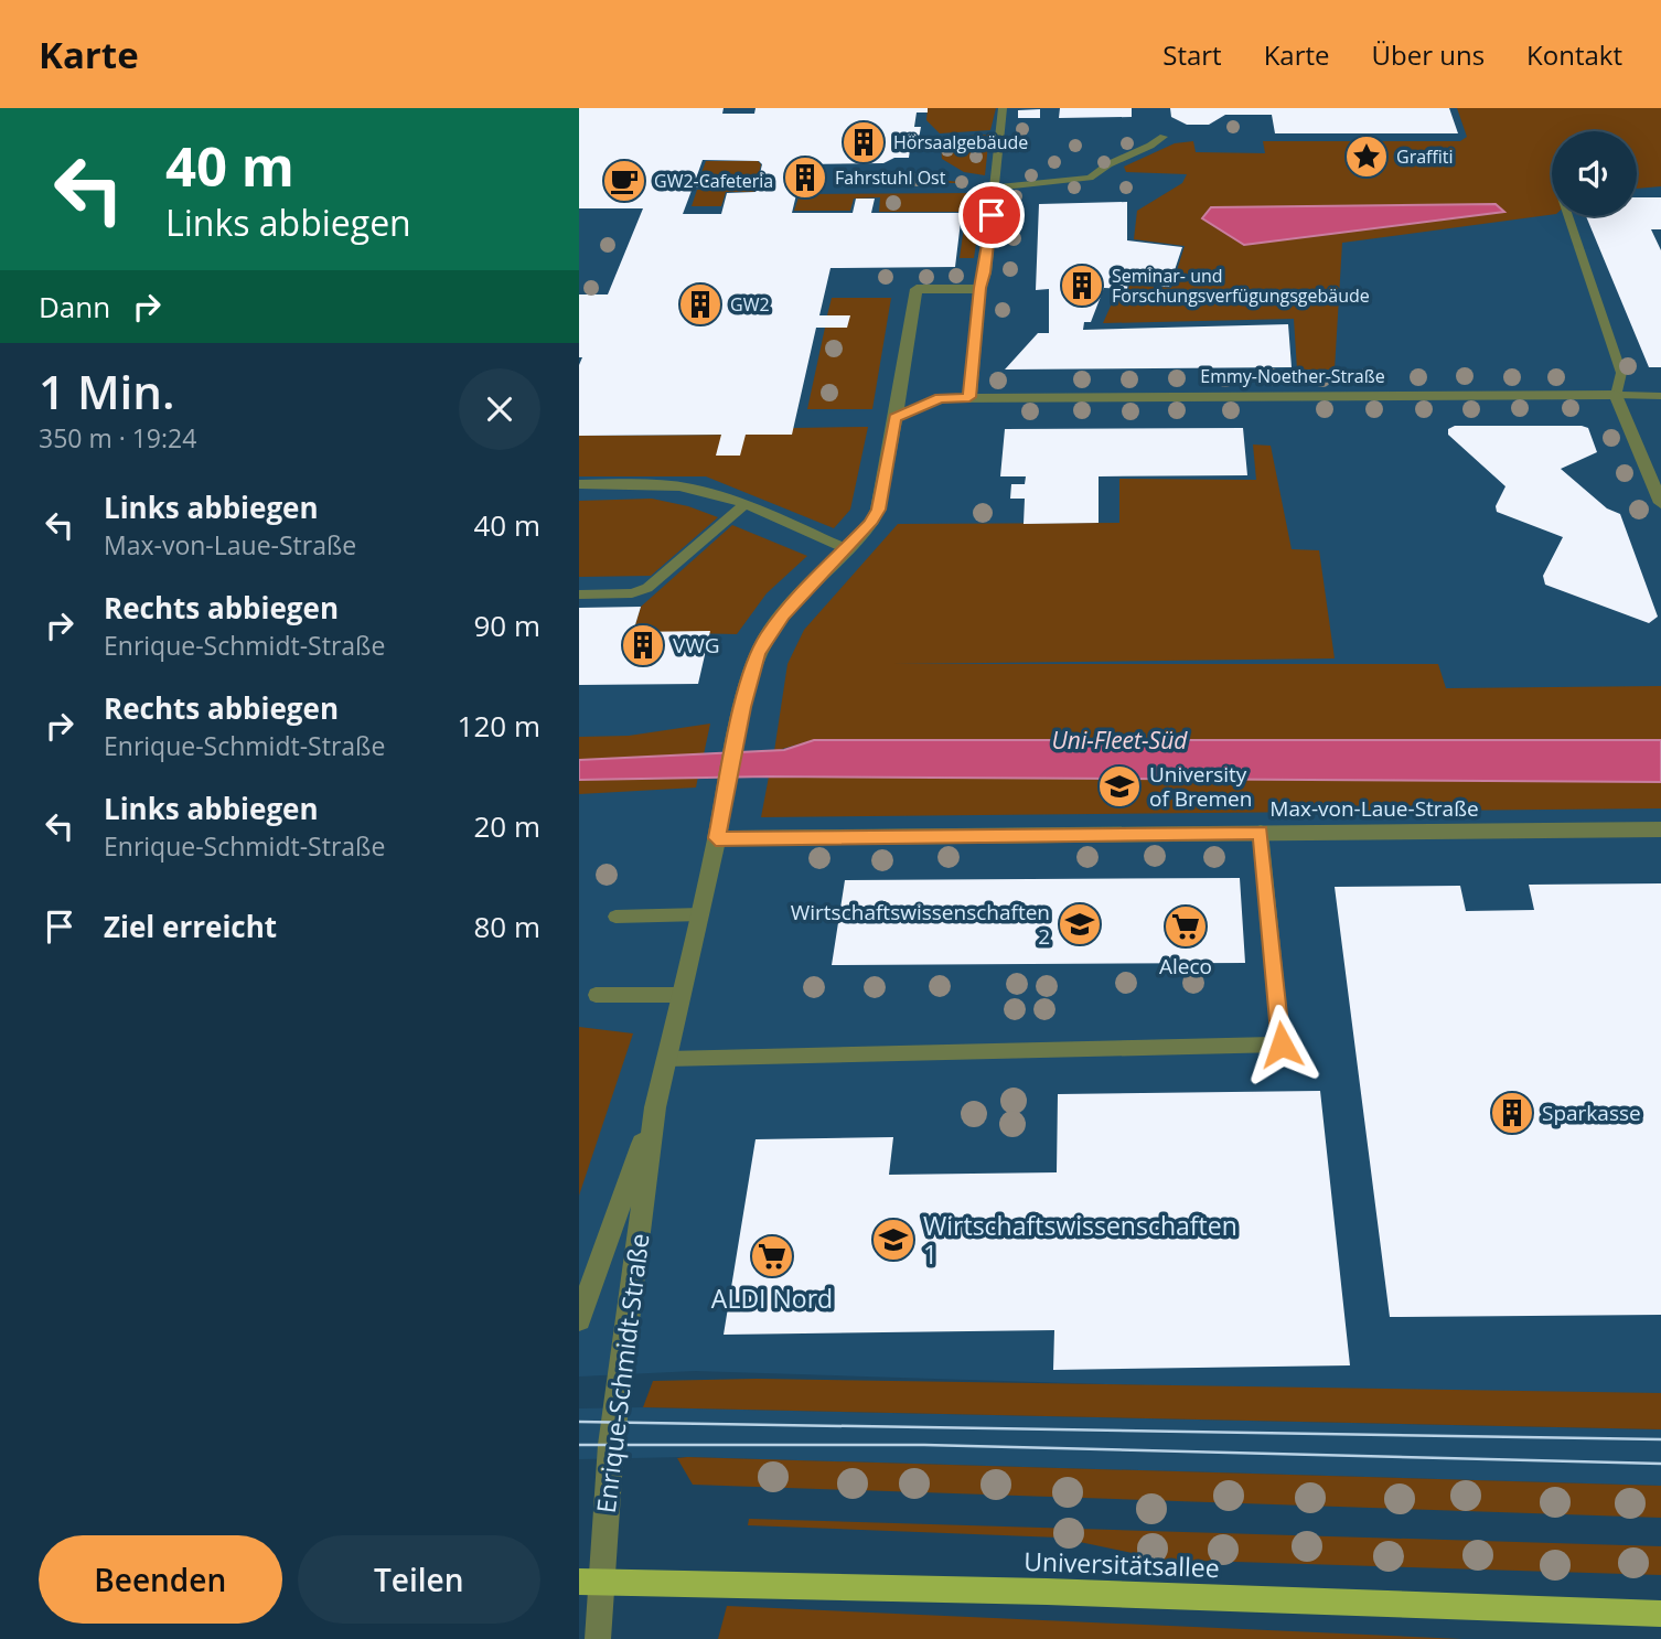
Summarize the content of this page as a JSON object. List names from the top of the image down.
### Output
{
  "streets": {
    "main road": ["Universitätsallee"],
    "street": ["Emmy-Noether-Straße", "Max-von-Laue-Straße", "Enrique-Schmidt-Straße"]
  },
  "crossings": [
    ["Max-von-Laue-Straße", "Enrique-Schmidt-Straße"],
    ["Enrique-Schmidt-Straße", "Universitätsallee"]
  ],
  "water": ["Uni-Fleet-Süd"],
  "places": {
    "building": [
      "Hörsaalgebäude",
      "Fahrstuhl Ost",
      "Seminar- und Forschungsverfügungsgebäude",
      "GW2",
      "VWG",
      "Sparkasse"
    ],
    "place": ["Graffiti"],
    "cafe": ["GW2-Cafeteria"],
    "school or university": ["University of Bremen", "Wirtschaftswissenschaften 2", "Wirtschaftswissenschaften 1"],
    "supermarket": ["Aleco", "ALDI Nord"]
  },
  "page": {
    "header": "Karte",
    "nav": [
      "Start",
      "Karte",
      "Über uns",
      "Kontakt"
    ],
    "turn": ["40 m", "Links abbiegen"],
    "then": "Dann",
    "heading": ["1 Min.", "350 m · 19:24"],
    "list": [
      {
        "name": "Links abbiegen",
        "note": "Max-von-Laue-Straße",
        "value": "40 m"
      },
      {
        "name": "Rechts abbiegen",
        "note": "Enrique-Schmidt-Straße",
        "value": "90 m"
      },
      {
        "name": "Rechts abbiegen",
        "note": "Enrique-Schmidt-Straße",
        "value": "120 m"
      },
      {
        "name": "Links abbiegen",
        "note": "Enrique-Schmidt-Straße",
        "value": "20 m"
      },
      {
        "name": "Ziel erreicht",
        "value": "80 m"
      }
    ],
    "buttons": ["Beenden", "Teilen"]
  }
}
